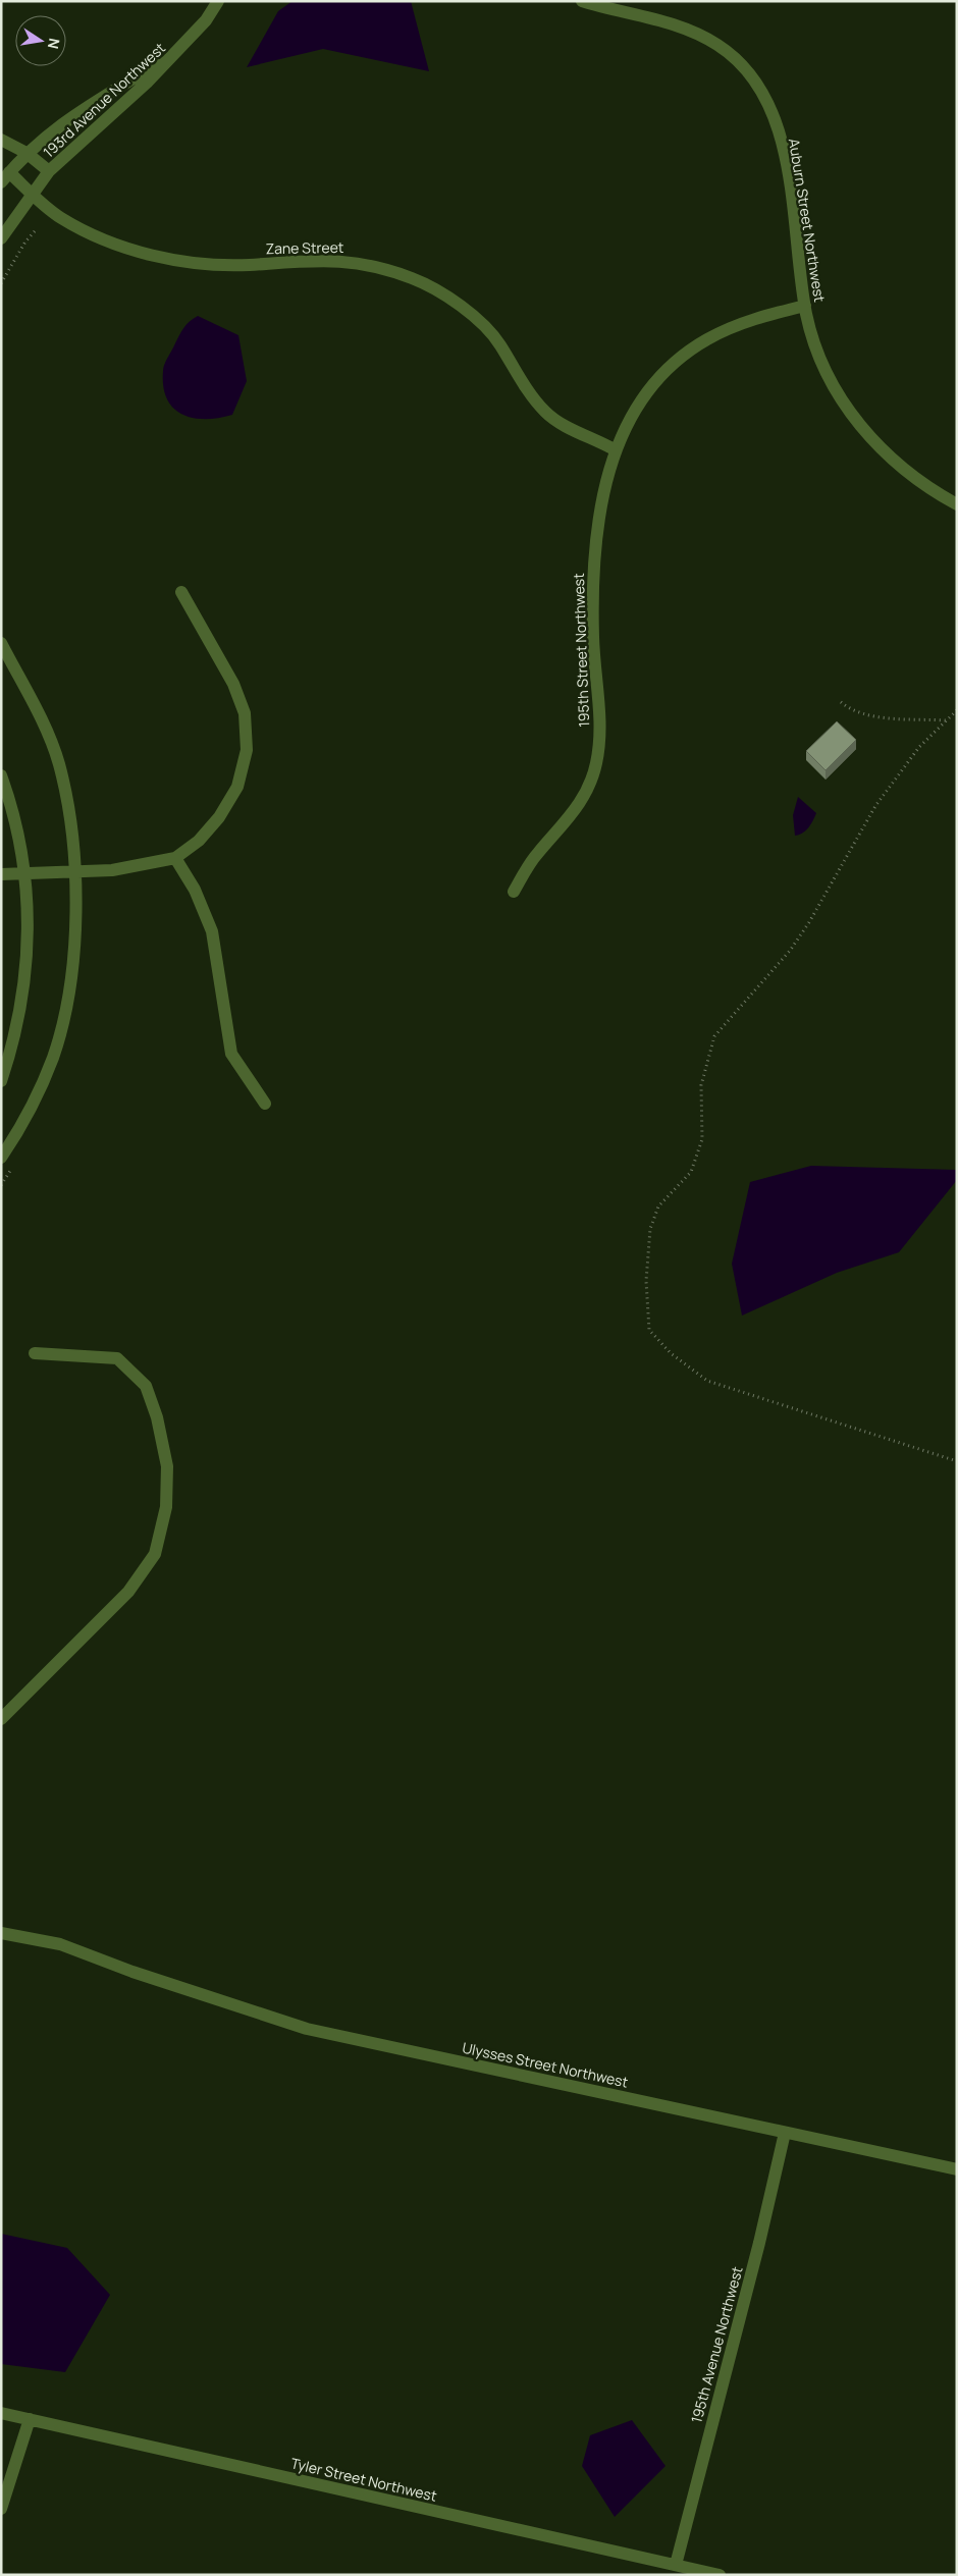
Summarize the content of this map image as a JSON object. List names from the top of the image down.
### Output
{
  "streets": {
    "street": [
      "193rd Avenue Northwest",
      "Auburn Street Northwest",
      "Zane Street",
      "195th Street Northwest",
      "Ulysses Street Northwest",
      "195th Avenue Northwest",
      "Tyler Street Northwest"
    ]
  },
  "crossings": [
    ["193rd Avenue Northwest", "Zane Street"],
    ["Auburn Street Northwest", "195th Street Northwest"],
    ["Zane Street", "195th Street Northwest"],
    ["Ulysses Street Northwest", "195th Avenue Northwest"],
    ["195th Avenue Northwest", "Tyler Street Northwest"]
  ],
  "north": "right"
}
